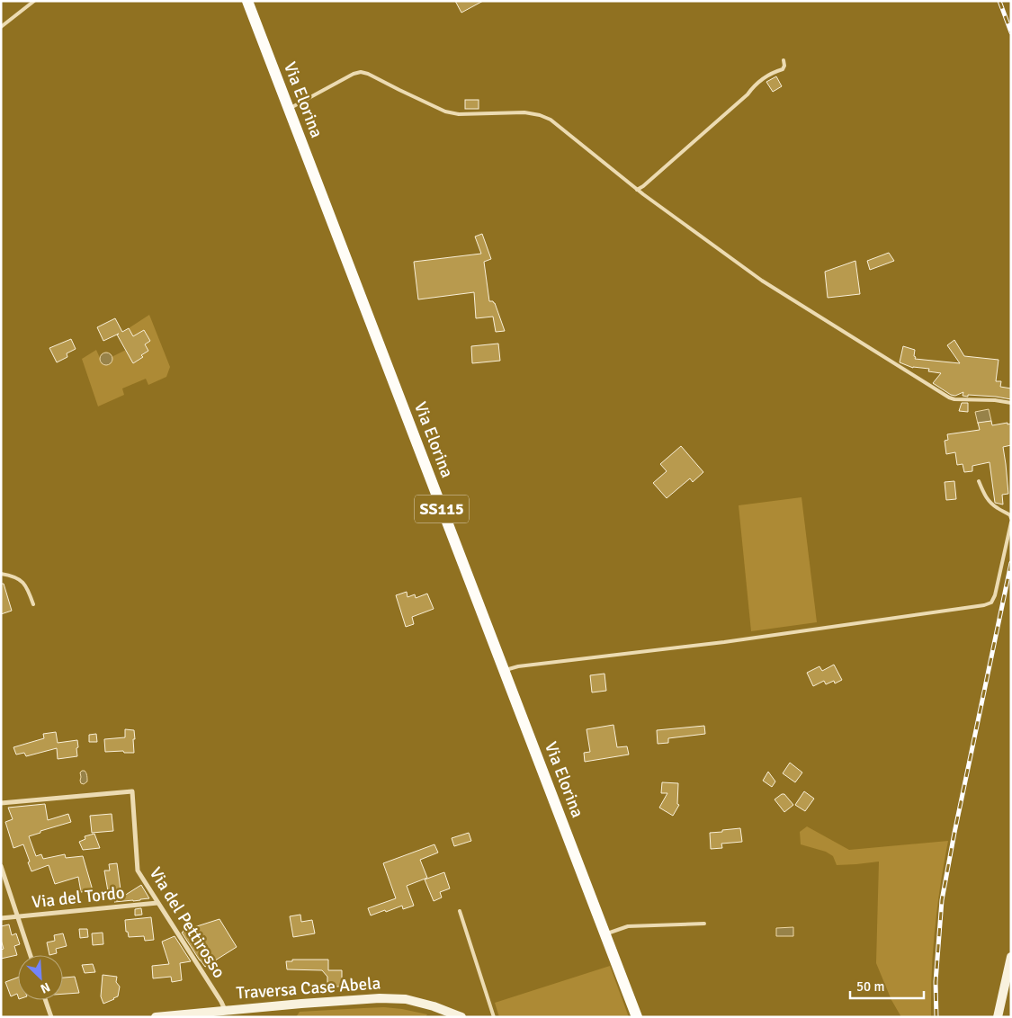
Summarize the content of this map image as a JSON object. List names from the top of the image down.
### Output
{
  "streets": {
    "main road": ["Via Elorina", "SS115"],
    "street": ["Via del Tordo", "Via del Pettirosso", "Traversa Case Abela"]
  },
  "crossings": [
    ["Via del Tordo", "Via del Pettirosso"],
    ["Via del Pettirosso", "Traversa Case Abela"]
  ],
  "scale_bar": "50 m",
  "north": "bottom right"
}
